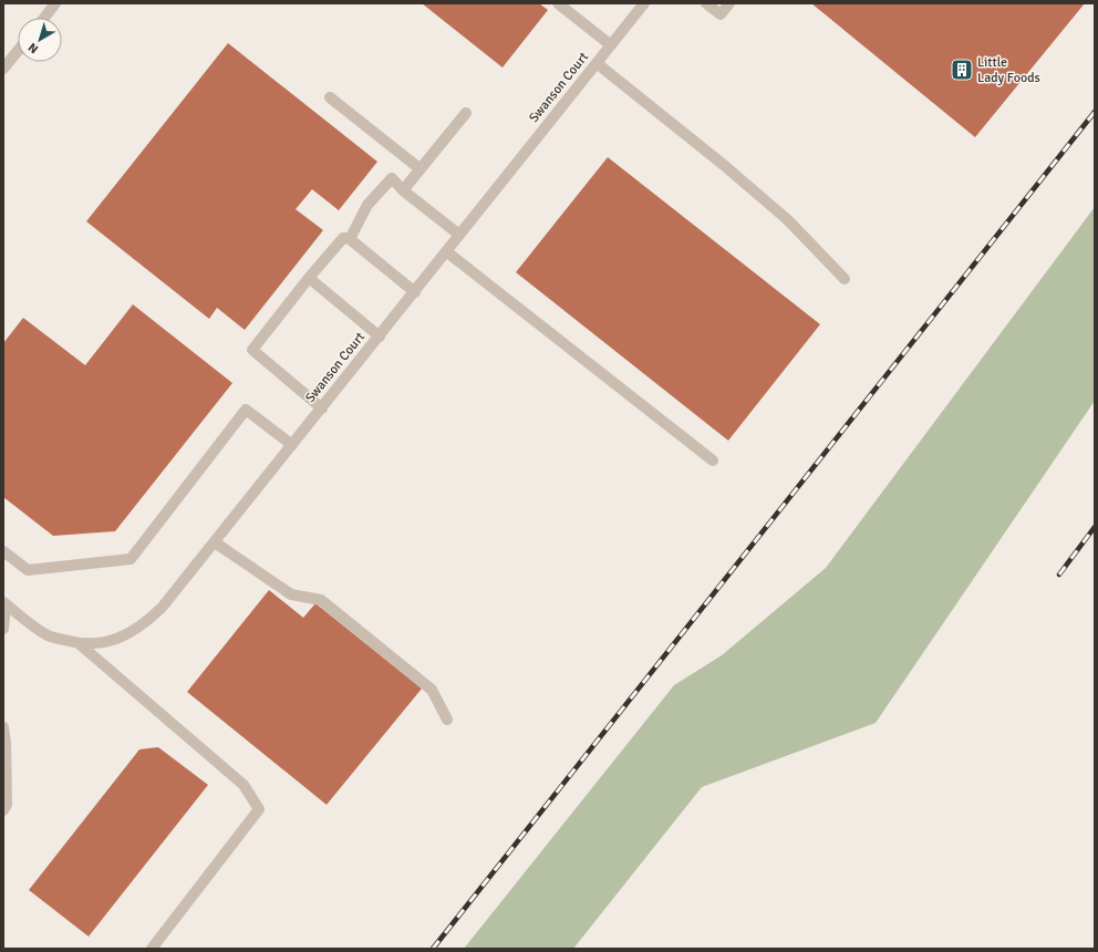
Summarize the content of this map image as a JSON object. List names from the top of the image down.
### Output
{
  "streets": {
    "lane": ["Swanson Court"]
  },
  "places": {
    "building": ["Little Lady Foods"]
  },
  "north": "bottom left"
}
